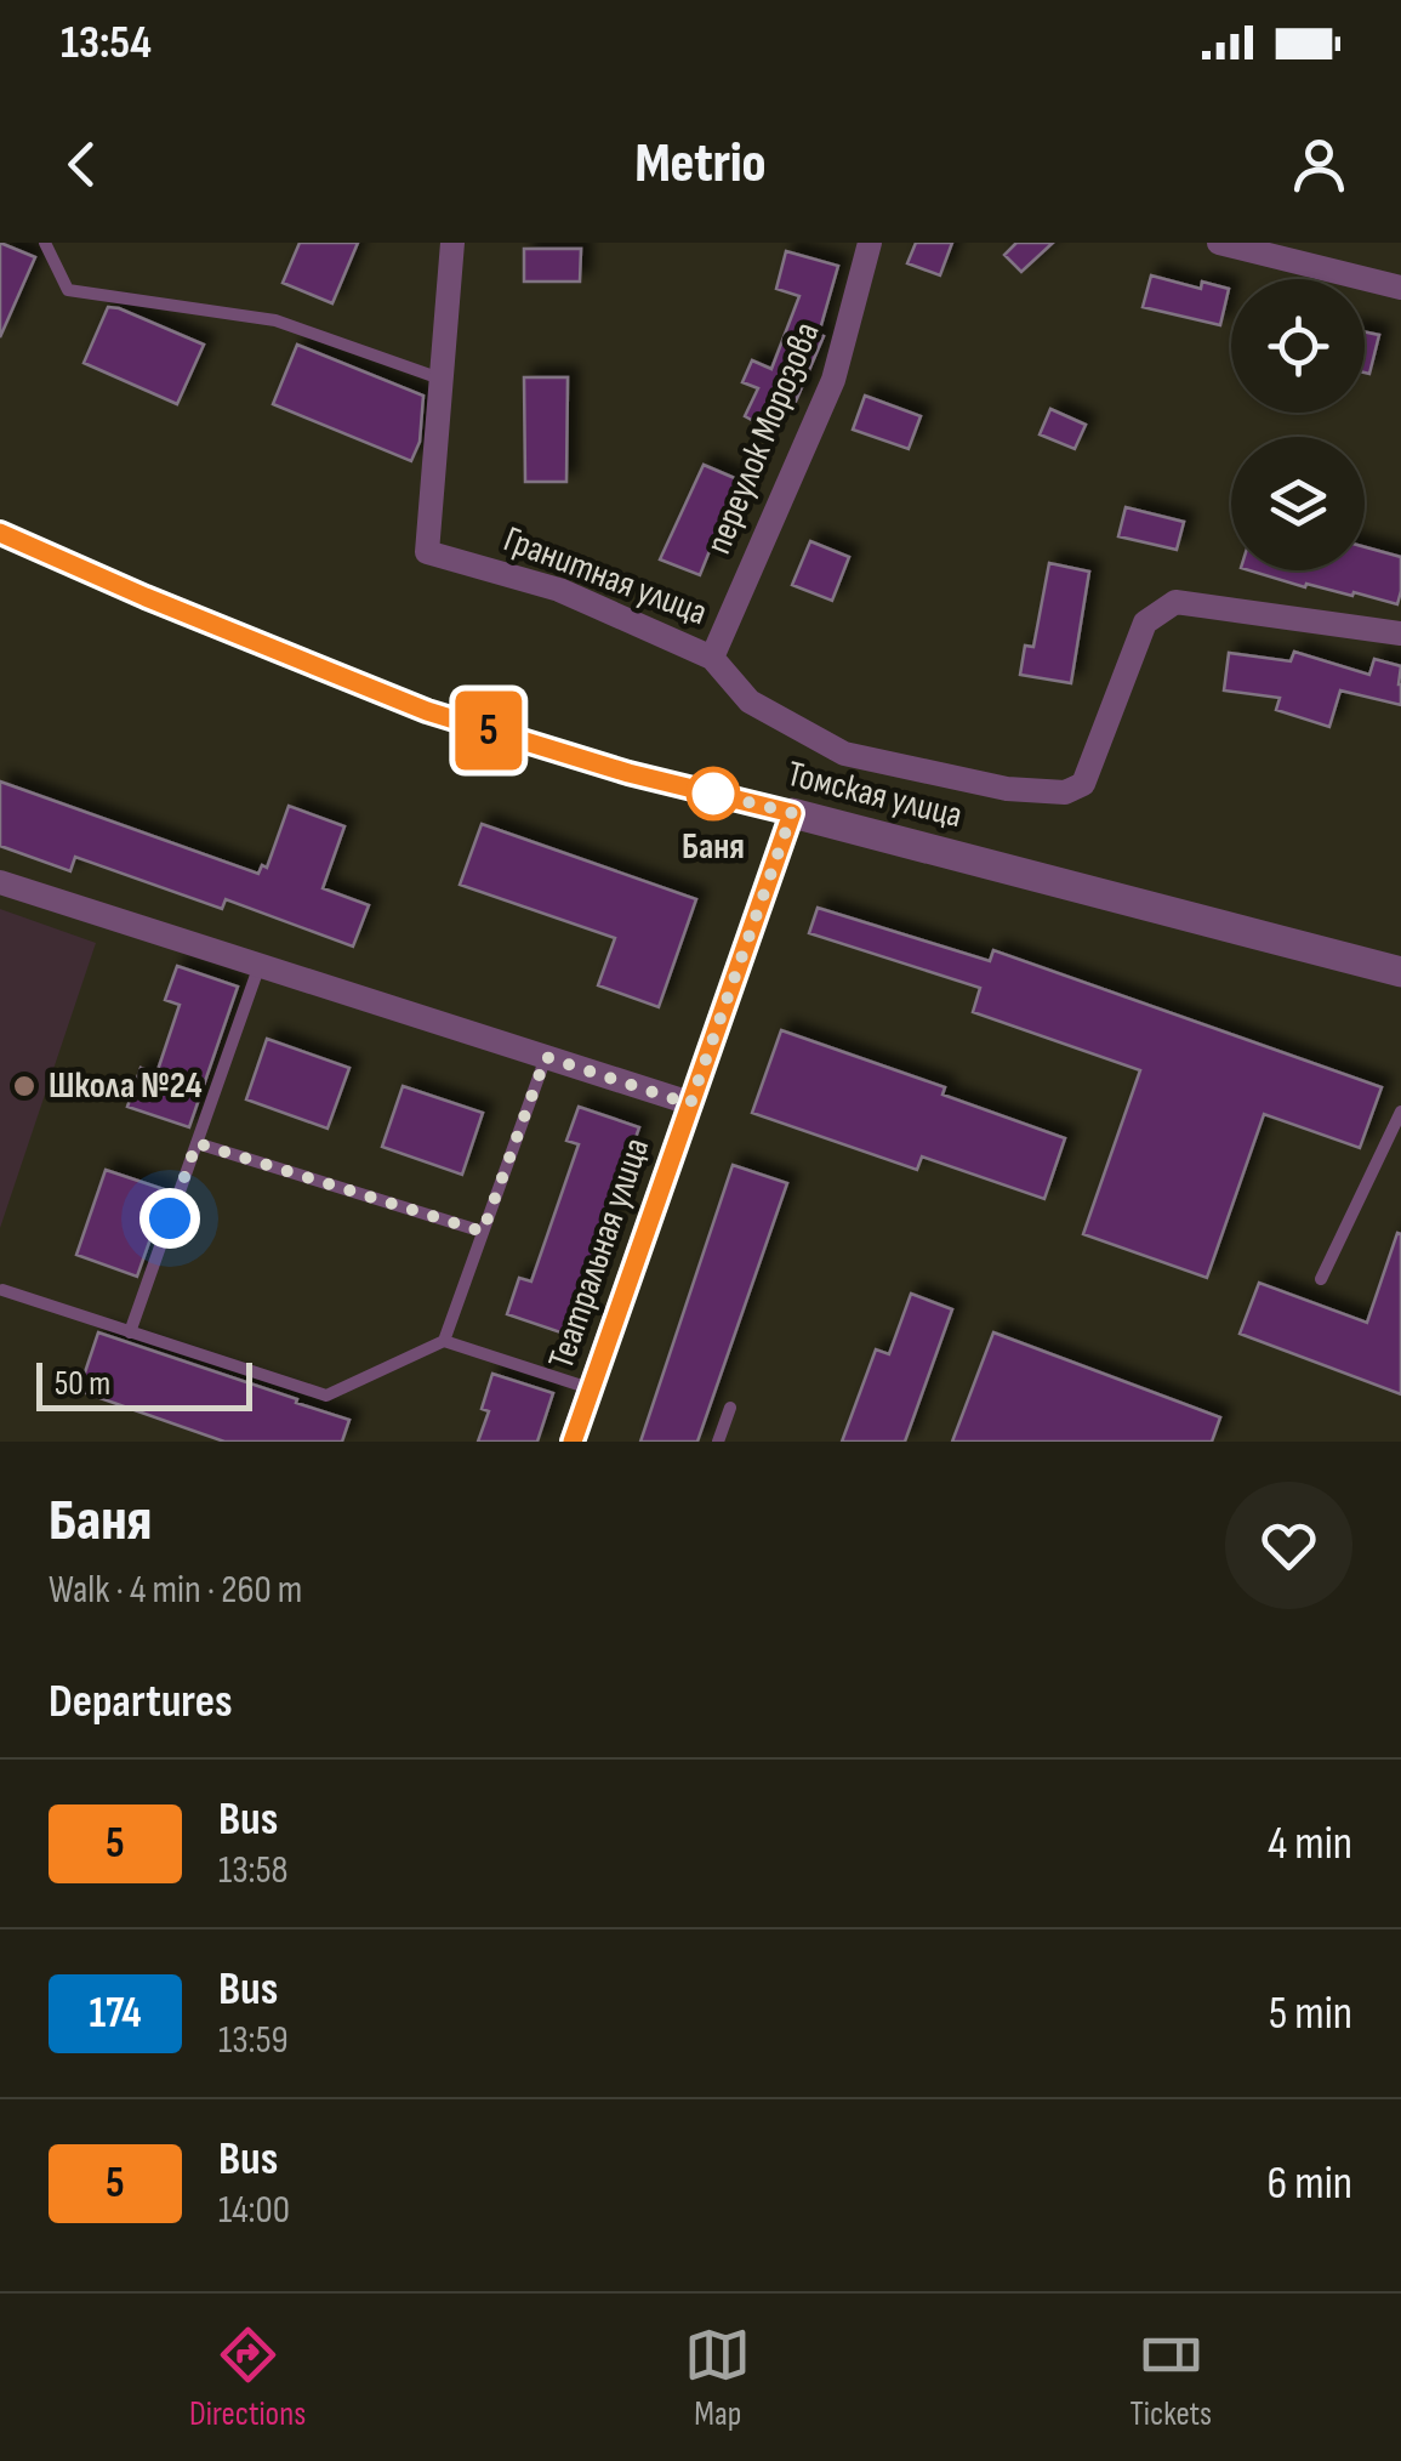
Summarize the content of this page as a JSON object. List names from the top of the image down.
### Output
{
  "streets": {
    "street": [
      "переулок Морозова",
      "Гранитная улица",
      "Томская улица",
      "Театральная улица"
    ]
  },
  "crossings": [
    ["переулок Морозова", "Гранитная улица"],
    ["Томская улица", "Театральная улица"]
  ],
  "places": ["Баня", "Школа №24"],
  "lines": ["bus line 5"],
  "scale_bar": "50 m",
  "page": {
    "status": "13:54",
    "header": "Metrio",
    "on_map": "5",
    "scale": "50 m",
    "heading": [
      ["Баня", "Walk · 4 min · 260 m"],
      "Departures"
    ],
    "list": [
      {
        "mark": "5",
        "name": "Bus",
        "note": "13:58",
        "value": "4 min"
      },
      {
        "mark": "174",
        "name": "Bus",
        "note": "13:59",
        "value": "5 min"
      },
      {
        "mark": "5",
        "name": "Bus",
        "note": "14:00",
        "value": "6 min"
      }
    ],
    "tabs": ["Directions", "Map", "Tickets"]
  }
}
